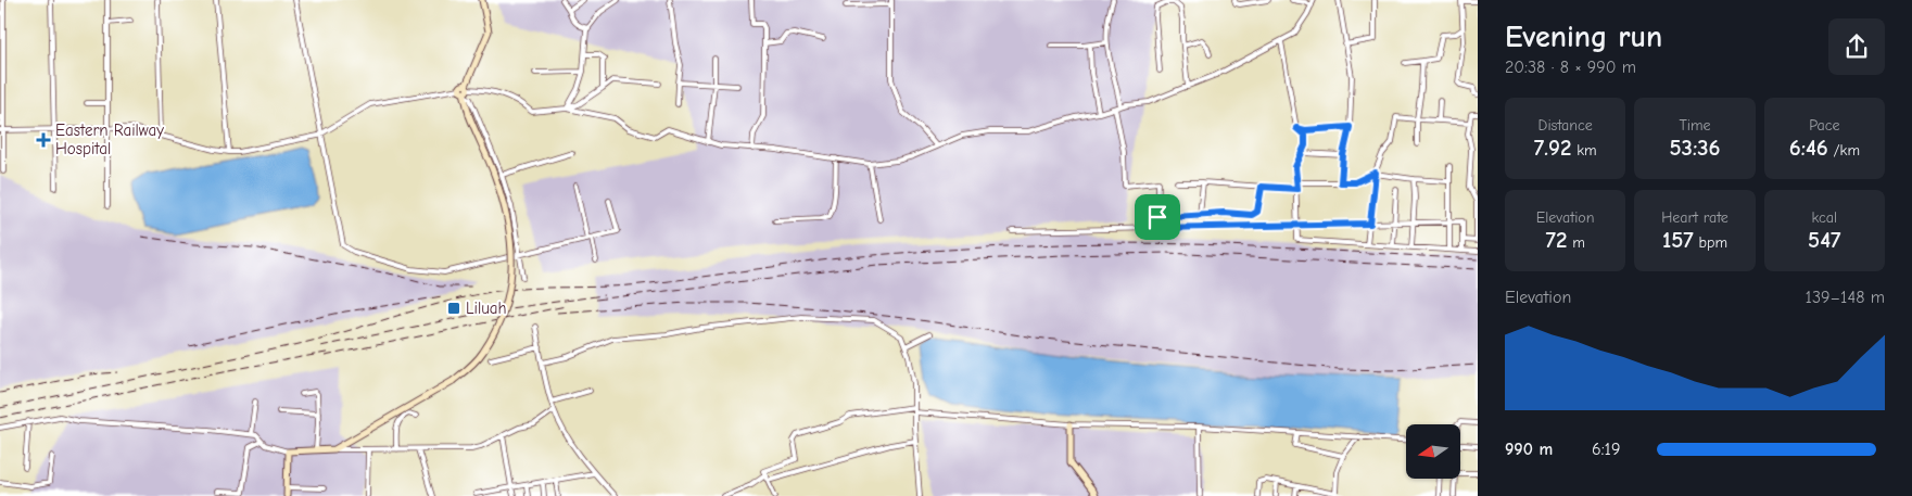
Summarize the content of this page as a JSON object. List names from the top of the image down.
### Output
{
  "places": {
    "health": ["Eastern Railway Hospital"],
    "transit": ["Liluah"]
  },
  "north": "left",
  "page": {
    "heading": ["Evening run", "20:38 · 8 × 990 m"],
    "stats": [
      ["Distance", "7.92 km"],
      ["Time", "53:36"],
      ["Pace", "6:46 /km"],
      ["Elevation", "72 m"],
      ["Heart rate", "157 bpm"],
      ["kcal", "547"]
    ],
    "chart": ["Elevation", "139–148 m"],
    "list": [
      {
        "name": "990 m",
        "note": "6:19"
      }
    ]
  }
}
